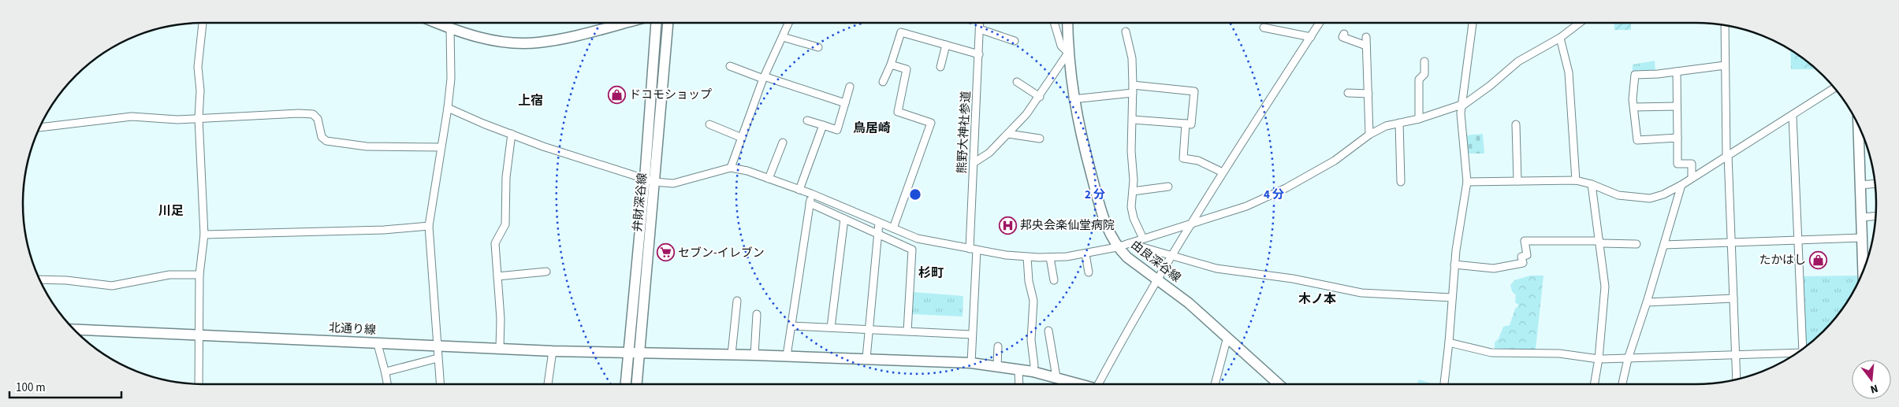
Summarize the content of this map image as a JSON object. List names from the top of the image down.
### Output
{
  "streets": {
    "main road": ["弁財深谷線", "由良深谷線", "北通り線"],
    "street": ["熊野大神社参道"]
  },
  "crossings": [
    ["熊野大神社参道", "北通り線"],
    ["弁財深谷線", "北通り線"]
  ],
  "districts": [
    "上宿",
    "鳥居崎",
    "川足",
    "杉町",
    "木ノ本"
  ],
  "places": {
    "shop": ["ドコモショップ", "たかはし"],
    "hospital": ["邦央会楽仙堂病院"],
    "supermarket": ["セブン-イレブン"]
  },
  "scale_bar": "100 m",
  "north": "bottom",
  "rings": ["2 分", "4 分"]
}
